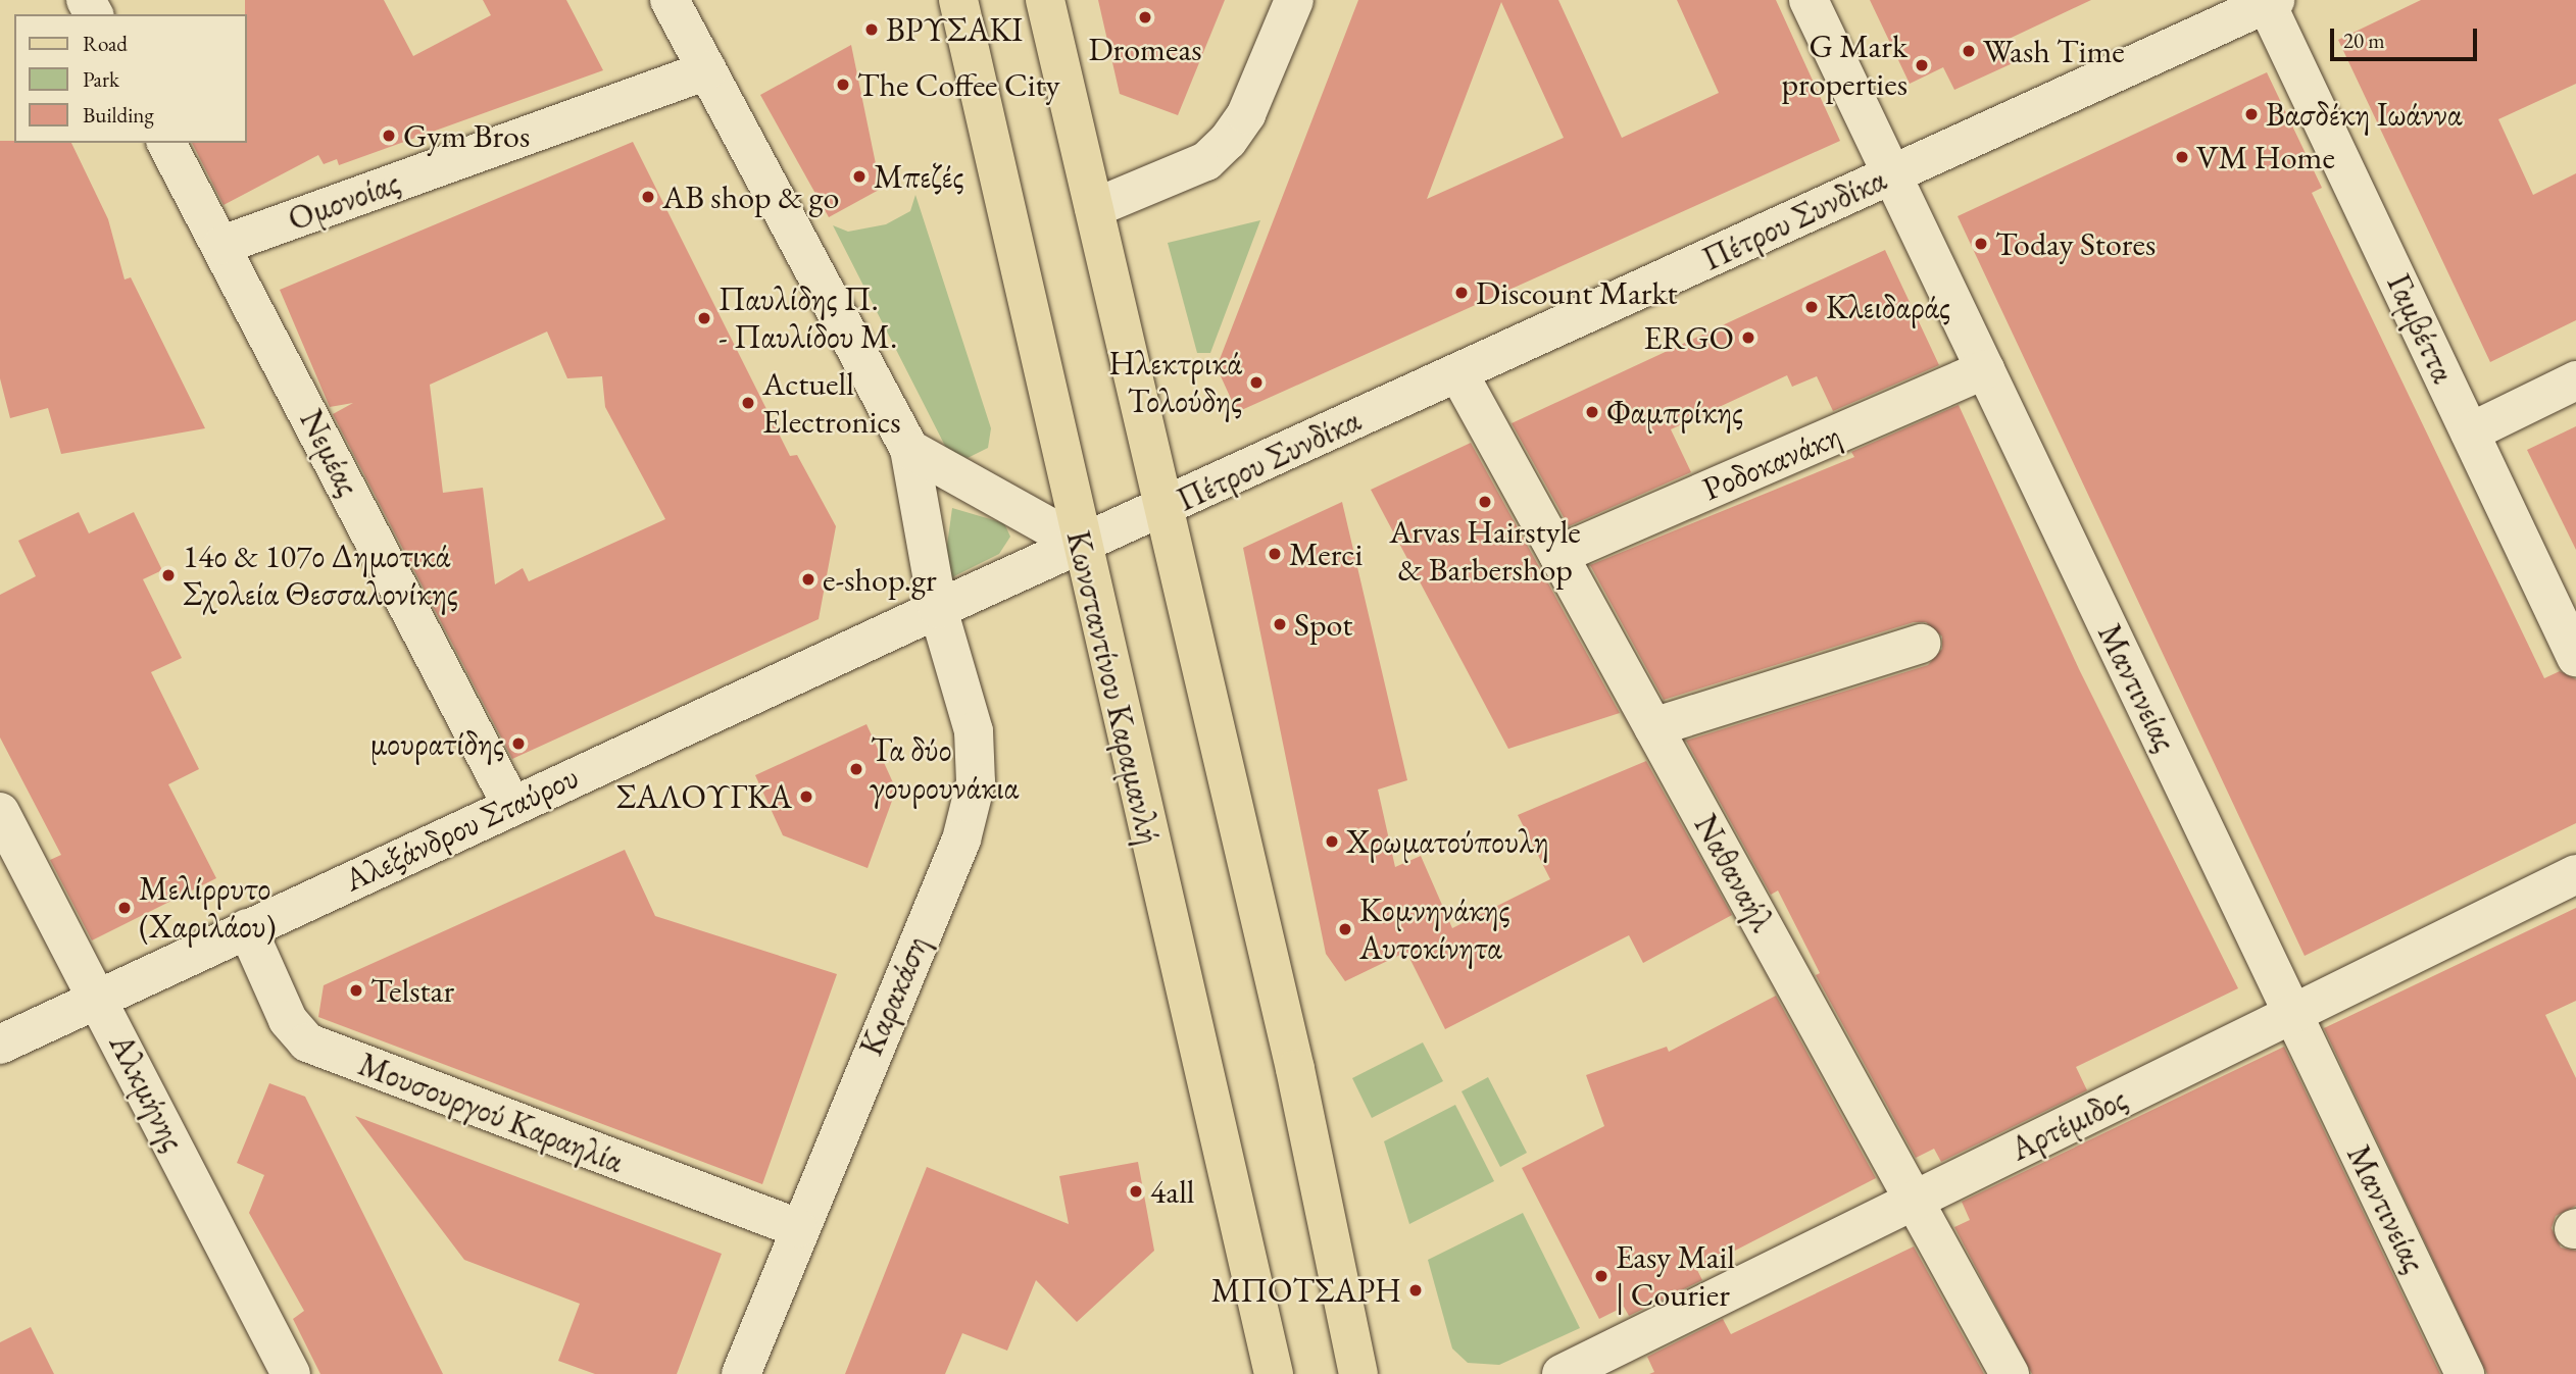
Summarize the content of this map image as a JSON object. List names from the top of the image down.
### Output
{
  "streets": {
    "main road": ["Κωνσταντίνου Καραμανλή"],
    "street": [
      "Ομονοίας",
      "Πέτρου Συνδίκα",
      "Γαμβέττα",
      "Νεμέας",
      "Ροδοκανάκη",
      "Μαντινείας",
      "Αλεξάνδρου Σταύρου",
      "Ναθαναήλ",
      "Καρακάση",
      "Αλκμήνης",
      "Μουσουργού Καραηλία",
      "Αρτέμιδος"
    ]
  },
  "crossings": [
    ["Ομονοίας", "Νεμέας"],
    ["Πέτρου Συνδίκα", "Γαμβέττα"],
    ["Πέτρου Συνδίκα", "Κωνσταντίνου Καραμανλή"],
    ["Πέτρου Συνδίκα", "Μαντινείας"],
    ["Πέτρου Συνδίκα", "Αλεξάνδρου Σταύρου"],
    ["Πέτρου Συνδίκα", "Ναθαναήλ"],
    ["Νεμέας", "Αλεξάνδρου Σταύρου"],
    ["Ροδοκανάκη", "Μαντινείας"],
    ["Ροδοκανάκη", "Ναθαναήλ"],
    ["Κωνσταντίνου Καραμανλή", "Αλεξάνδρου Σταύρου"],
    ["Μαντινείας", "Αρτέμιδος"],
    ["Αλεξάνδρου Σταύρου", "Καρακάση"],
    ["Αλεξάνδρου Σταύρου", "Αλκμήνης"],
    ["Αλεξάνδρου Σταύρου", "Μουσουργού Καραηλία"],
    ["Ναθαναήλ", "Αρτέμιδος"],
    ["Καρακάση", "Μουσουργού Καραηλία"]
  ],
  "places": [
    "Dromeas",
    "ΒΡΥΣΑΚΙ",
    "Wash Time",
    "G Mark properties",
    "The Coffee City",
    "Βασδέκη Ιωάννα",
    "Gym Bros",
    "VM Home",
    "Μπεζές",
    "AB shop & go",
    "Today Stores",
    "Discount Markt",
    "Κλειδαράς",
    "Παυλίδης Π. - Παυλίδου Μ.",
    "ERGO",
    "Ηλεκτρικά Τολούδης",
    "Actuell Electronics",
    "Φαμπρίκης",
    "Arvas Hairstyle & Barbershop",
    "Merci",
    "14ο & 107ο Δημοτικά Σχολεία Θεσσαλονίκης",
    "e-shop.gr",
    "Spot",
    "μουρατίδης",
    "Τα δύο γουρουνάκια",
    "ΣΑΛΟΥΓΚΑ",
    "Χρωματούπουλη",
    "Μελίρρυτο (Χαριλάου)",
    "Κομνηνάκης Αυτοκίνητα",
    "Telstar",
    "4all",
    "Easy Mail | Courier",
    "ΜΠΟΤΣΑΡΗ"
  ],
  "legend": ["Road", "Park", "Building"],
  "scale_bar": "20 m"
}
